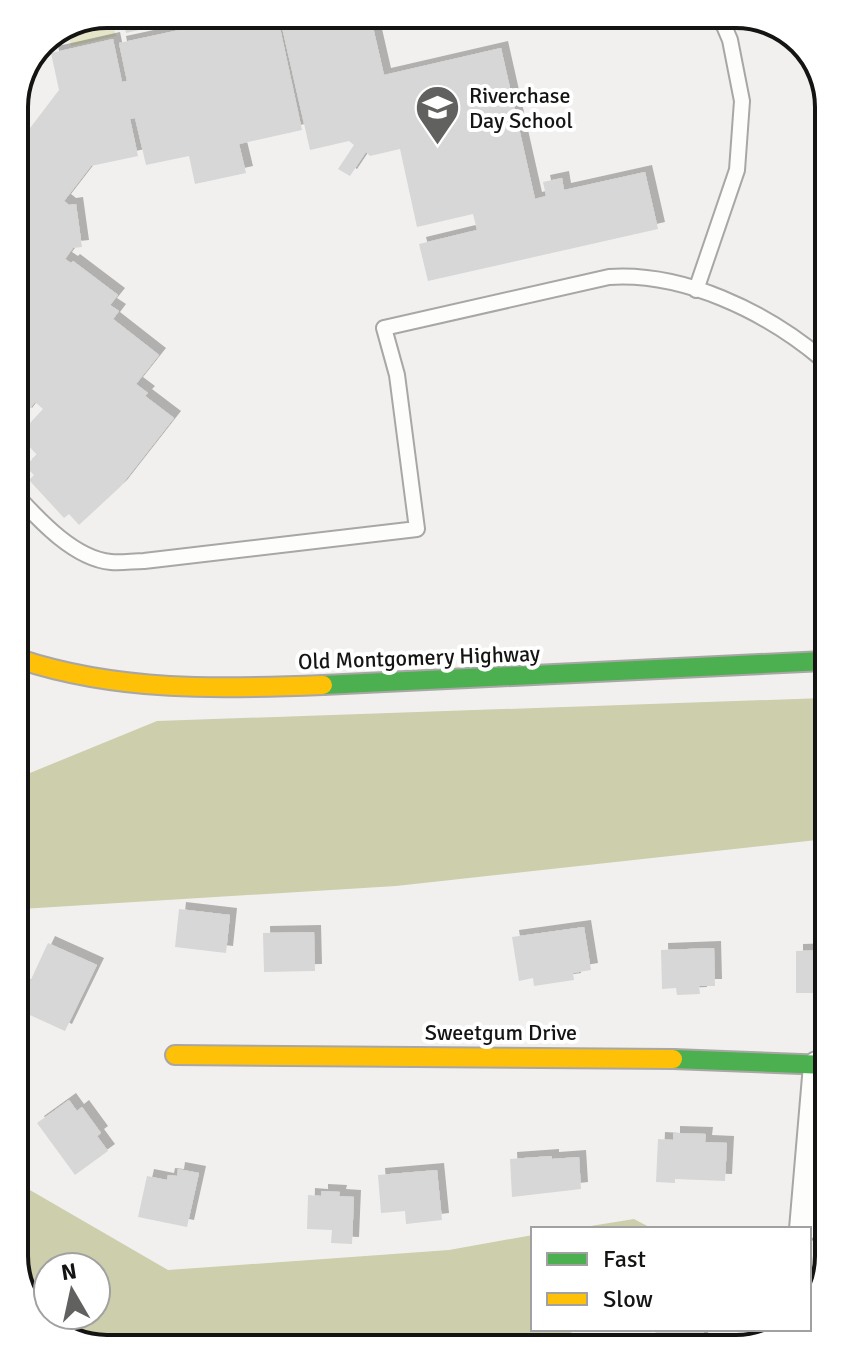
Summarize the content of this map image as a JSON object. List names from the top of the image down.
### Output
{
  "streets": {
    "street": ["Old Montgomery Highway", "Sweetgum Drive"]
  },
  "places": {
    "school or university": ["Riverchase Day School"]
  },
  "legend": ["Fast", "Slow"],
  "north": "top"
}
